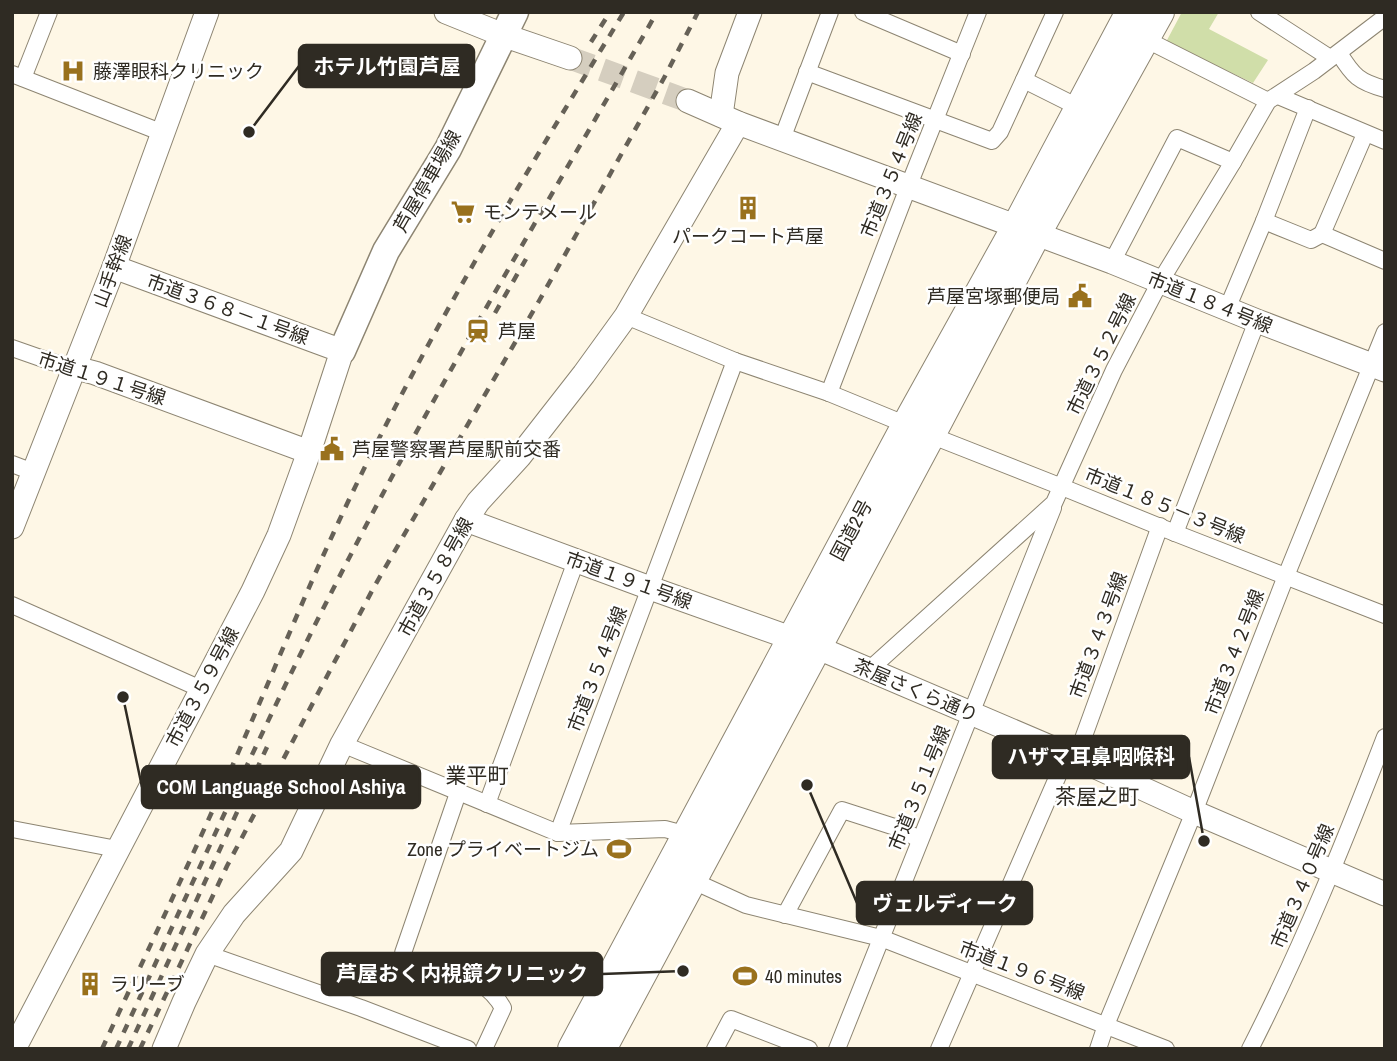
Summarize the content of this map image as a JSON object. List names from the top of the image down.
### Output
{
  "streets": {
    "highway": ["国道2号"],
    "main road": ["芦屋停車場線"],
    "street": [
      "市道３５４号線",
      "山手幹線",
      "市道１８４号線",
      "市道３６８－１号線",
      "市道３５２号線",
      "市道１９１号線",
      "市道１８５－３号線",
      "市道３５８号線",
      "市道３４３号線",
      "市道３４２号線",
      "市道３５９号線",
      "茶屋さくら通り",
      "市道３５１号線",
      "市道３４０号線",
      "市道１９６号線"
    ]
  },
  "crossings": [
    ["市道３５４号線", "市道１８４号線"],
    ["市道３５４号線", "市道１９１号線"],
    ["市道３５４号線", "市道１８５－３号線"],
    ["芦屋停車場線", "市道３６８－１号線"],
    ["芦屋停車場線", "市道３５９号線"],
    ["山手幹線", "市道３６８－１号線"],
    ["山手幹線", "市道１９１号線"],
    ["市道１８４号線", "市道３５２号線"],
    ["市道１８４号線", "国道2号"],
    ["市道１８４号線", "市道３５８号線"],
    ["市道１８４号線", "市道３４３号線"],
    ["市道１８４号線", "市道３４２号線"],
    ["市道３６８－１号線", "市道３５９号線"],
    ["市道３５２号線", "市道１８５－３号線"],
    ["市道３５２号線", "茶屋さくら通り"],
    ["市道３５２号線", "市道３５１号線"],
    ["市道１９１号線", "国道2号"],
    ["市道１９１号線", "市道３５８号線"],
    ["市道１９１号線", "市道３５９号線"],
    ["市道１９１号線", "茶屋さくら通り"],
    ["市道１８５－３号線", "国道2号"],
    ["市道１８５－３号線", "市道３５８号線"],
    ["市道１８５－３号線", "市道３４３号線"],
    ["市道１８５－３号線", "市道３４２号線"],
    ["国道2号", "茶屋さくら通り"],
    ["国道2号", "市道１９６号線"],
    ["市道３４３号線", "茶屋さくら通り"],
    ["市道３４３号線", "市道１９６号線"],
    ["市道３４２号線", "茶屋さくら通り"],
    ["市道３４２号線", "市道１９６号線"],
    ["茶屋さくら通り", "市道３５１号線"],
    ["茶屋さくら通り", "市道３４０号線"],
    ["市道３５１号線", "市道１９６号線"]
  ],
  "districts": ["業平町", "茶屋之町"],
  "places": {
    "hospital": ["藤澤眼科クリニック"],
    "other": [
      "ホテル竹園芦屋",
      "COM Language School Ashiya",
      "ヴェルディーク",
      "ハザマ耳鼻咽喉科",
      "芦屋おく内視鏡クリニック"
    ],
    "building": ["パークコート芦屋", "ラリーブ"],
    "supermarket": ["モンテメール"],
    "public building": ["芦屋宮塚郵便局", "芦屋警察署芦屋駅前交番"],
    "station": ["芦屋"],
    "sports": ["Zone プライベートジム", "40 minutes"]
  }
}
